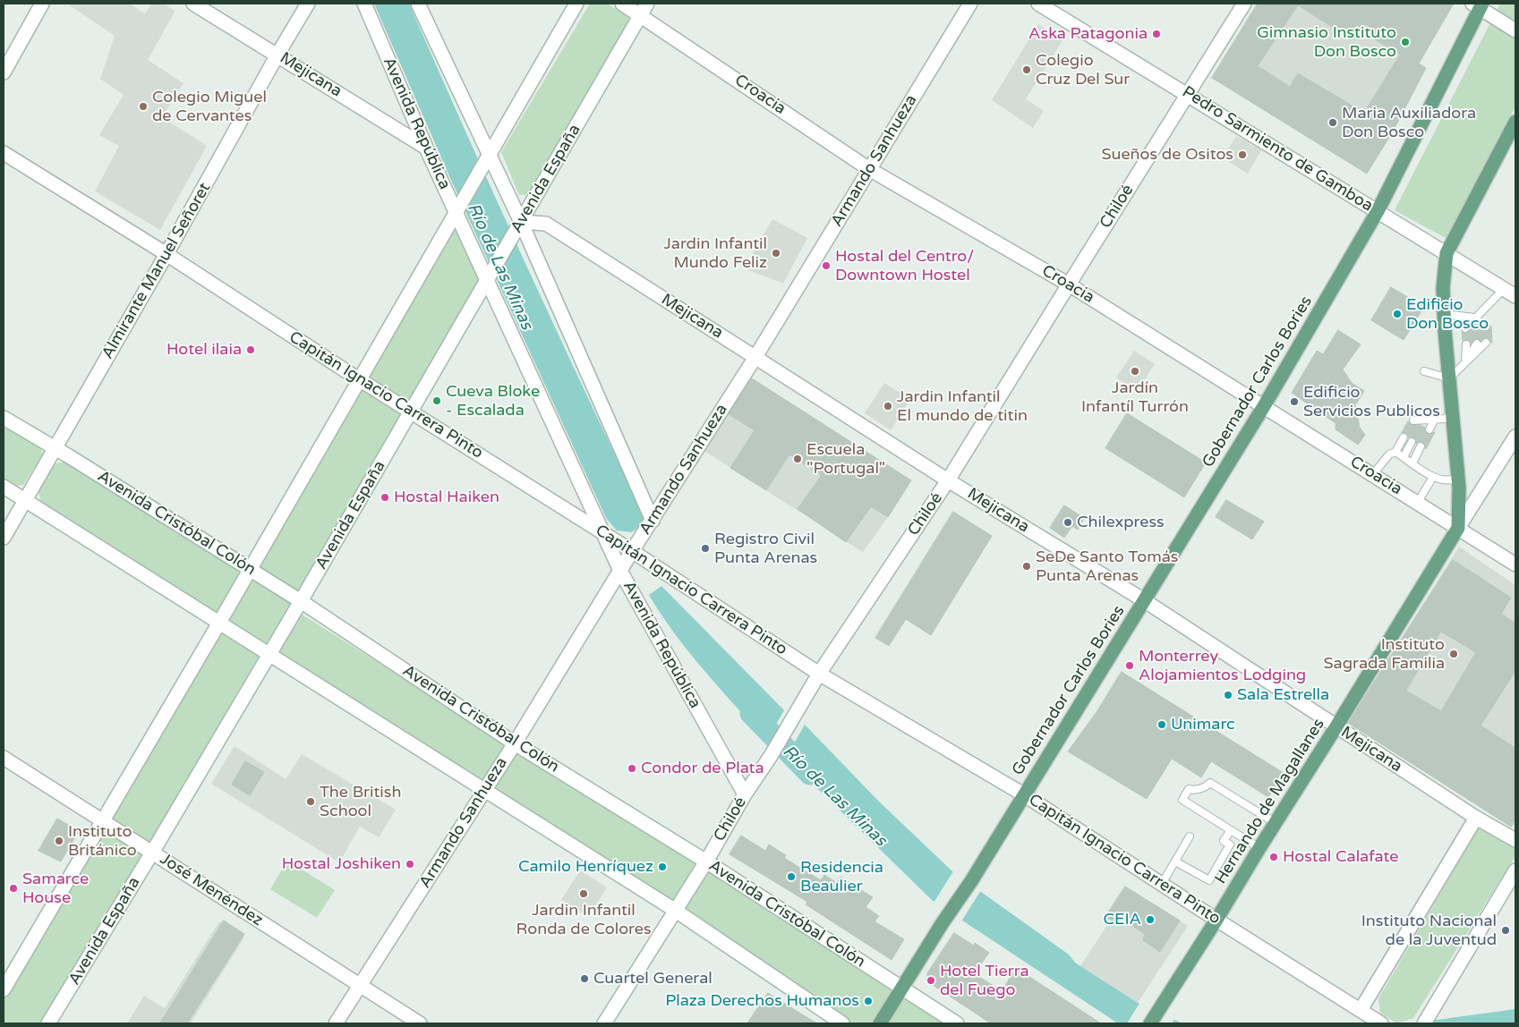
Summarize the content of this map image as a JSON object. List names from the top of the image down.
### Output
{
  "streets": {
    "main road": ["Gobernador Carlos Bories", "Hernando de Magallanes"],
    "street": [
      "Mejicana",
      "Croacia",
      "Avenida República",
      "Pedro Sarmiento de Gamboa",
      "Armando Sanhueza",
      "Avenida España",
      "Chiloé",
      "Almirante Manuel Señoret",
      "Capitán Ignacio Carrera Pinto",
      "Avenida Cristóbal Colón",
      "José Menéndez"
    ]
  },
  "crossings": [
    ["Mejicana", "Avenida República"],
    ["Mejicana", "Armando Sanhueza"],
    ["Mejicana", "Avenida España"],
    ["Mejicana", "Chiloé"],
    ["Mejicana", "Almirante Manuel Señoret"],
    ["Mejicana", "Gobernador Carlos Bories"],
    ["Mejicana", "Hernando de Magallanes"],
    ["Croacia", "Armando Sanhueza"],
    ["Croacia", "Avenida España"],
    ["Croacia", "Chiloé"],
    ["Croacia", "Gobernador Carlos Bories"],
    ["Croacia", "Hernando de Magallanes"],
    ["Avenida República", "Armando Sanhueza"],
    ["Avenida República", "Avenida España"],
    ["Avenida República", "Chiloé"],
    ["Avenida República", "Capitán Ignacio Carrera Pinto"],
    ["Pedro Sarmiento de Gamboa", "Chiloé"],
    ["Pedro Sarmiento de Gamboa", "Gobernador Carlos Bories"],
    ["Armando Sanhueza", "Capitán Ignacio Carrera Pinto"],
    ["Armando Sanhueza", "Avenida Cristóbal Colón"],
    ["Armando Sanhueza", "José Menéndez"],
    ["Avenida España", "Capitán Ignacio Carrera Pinto"],
    ["Avenida España", "Avenida Cristóbal Colón"],
    ["Avenida España", "José Menéndez"],
    ["Chiloé", "Capitán Ignacio Carrera Pinto"],
    ["Chiloé", "Avenida Cristóbal Colón"],
    ["Almirante Manuel Señoret", "Capitán Ignacio Carrera Pinto"],
    ["Almirante Manuel Señoret", "Avenida Cristóbal Colón"],
    ["Gobernador Carlos Bories", "Capitán Ignacio Carrera Pinto"],
    ["Gobernador Carlos Bories", "Avenida Cristóbal Colón"],
    ["Capitán Ignacio Carrera Pinto", "Hernando de Magallanes"]
  ],
  "water": ["Río de Las Minas"],
  "places": [
    "Aska Patagonia",
    "Gimnasio Instituto Don Bosco",
    "Colegio Cruz Del Sur",
    "Colegio Miguel de Cervantes",
    "Maria Auxiliadora Don Bosco",
    "Sueños de Ositos",
    "Jardin Infantil Mundo Feliz",
    "Hostal del Centro/ Downtown Hostel",
    "Edificio Don Bosco",
    "Hotel ilaia",
    "Jardín Infantíl Turrón",
    "Cueva Bloke - Escalada",
    "Edificio Servicios Publicos",
    "Jardin Infantil El mundo de titin",
    "Escuela \"Portugal\"",
    "Hostal Haiken",
    "Chilexpress",
    "Registro Civil Punta Arenas",
    "SeDe Santo Tomás Punta Arenas",
    "Instituto Sagrada Familia",
    "Monterrey Alojamientos Lodging",
    "Sala Estrella",
    "Unimarc",
    "Condor de Plata",
    "The British School",
    "Instituto Británico",
    "Hostal Calafate",
    "Hostal Joshiken",
    "Camilo Henríquez",
    "Residencia Beaulier",
    "Samarce House",
    "Jardin Infantil Ronda de Colores",
    "CEIA",
    "Instituto Nacional de la Juventud",
    "Cuartel General",
    "Hotel Tierra del Fuego",
    "Plaza Derechos Humanos"
  ]
}
